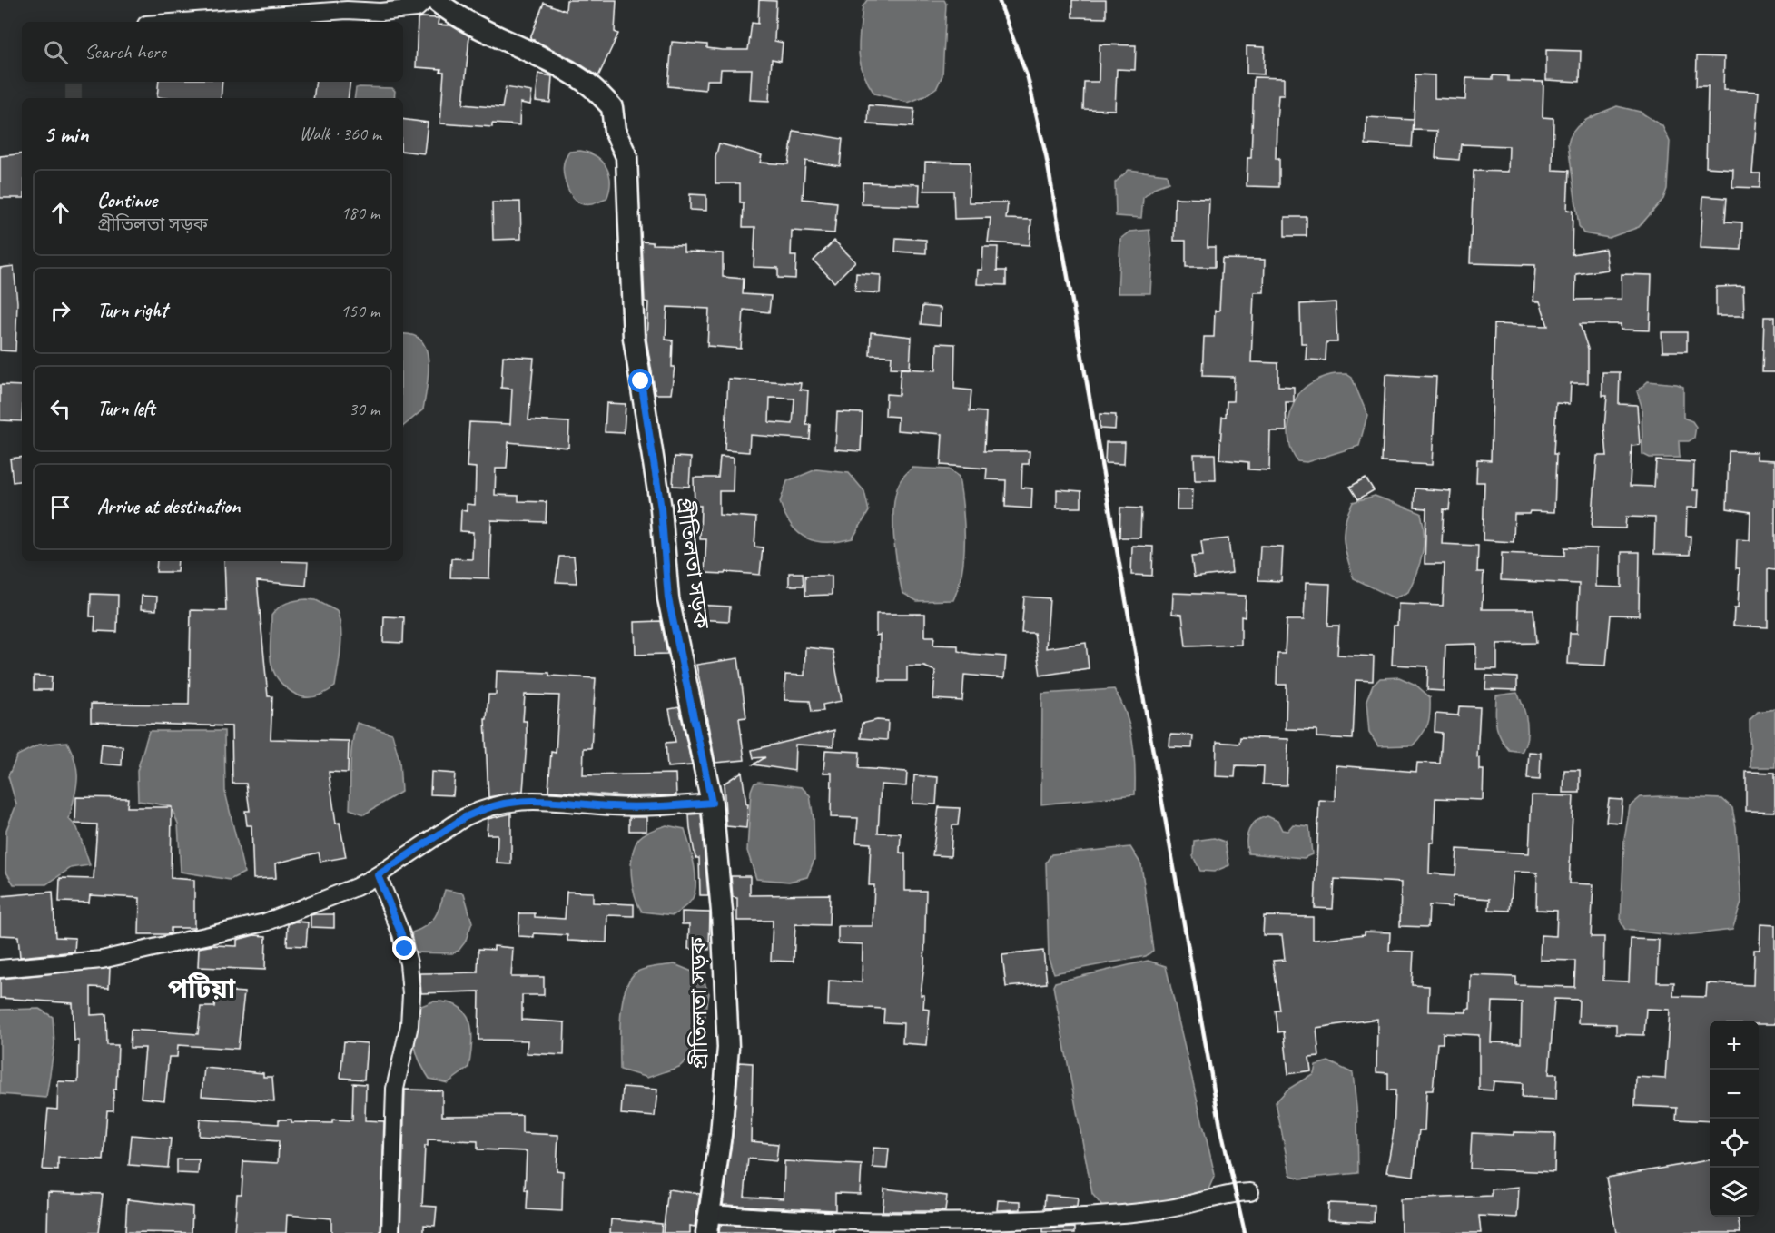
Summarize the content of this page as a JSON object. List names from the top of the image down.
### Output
{
  "streets": {
    "main road": ["প্রীতিলতা সড়ক"]
  },
  "districts": ["পটিয়া"],
  "page": {
    "search": "Search here",
    "heading": ["5 min", "Walk · 360 m"],
    "list": [
      ["Continue", "প্রীতিলতা সড়ক", "180 m"],
      ["Turn right", "150 m"],
      ["Turn left", "30 m"],
      "Arrive at destination"
    ],
    "map_buttons": ["+", "−"]
  }
}
